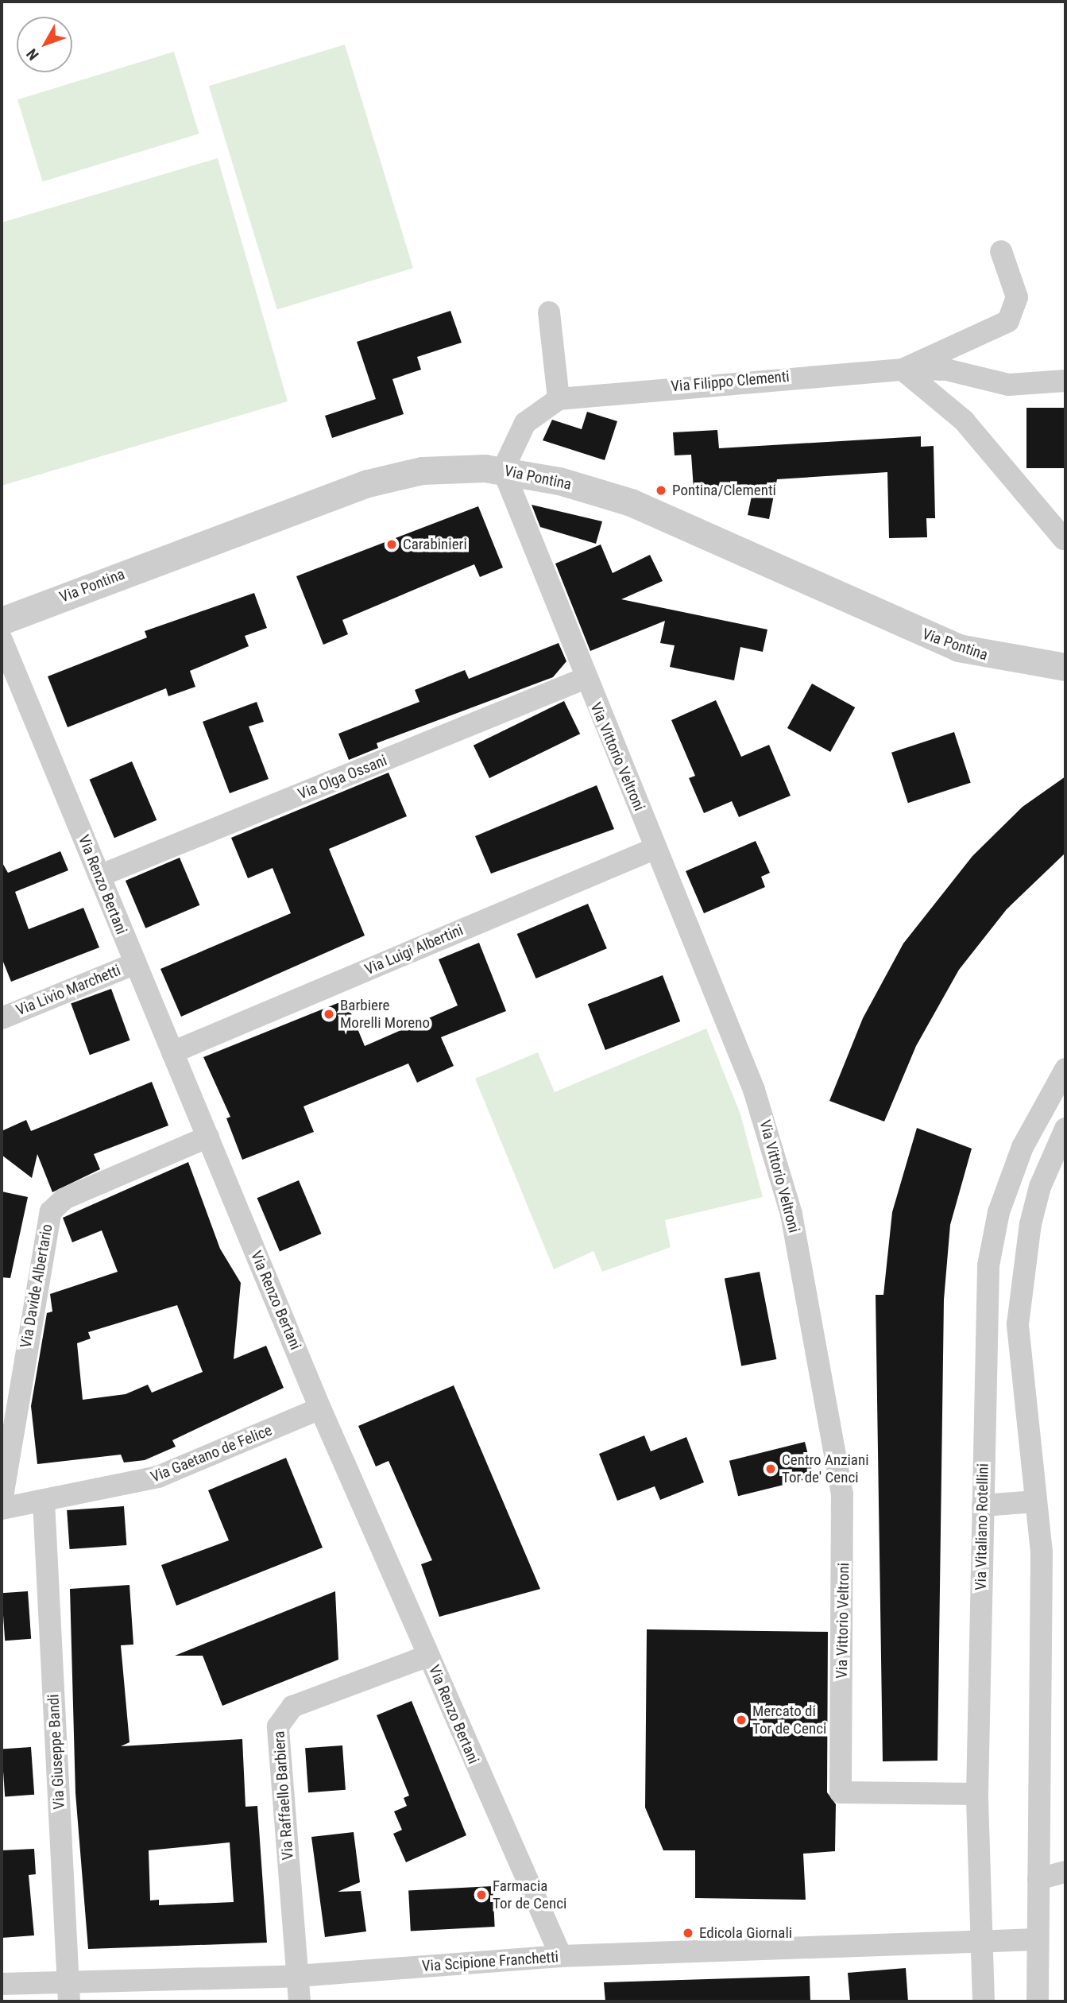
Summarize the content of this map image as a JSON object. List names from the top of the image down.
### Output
{
  "streets": {
    "street": [
      "Via Filippo Clementi",
      "Via Pontina",
      "Via Vittorio Veltroni",
      "Via Olga Ossani",
      "Via Renzo Bertani",
      "Via Luigi Albertini",
      "Via Livio Marchetti",
      "Via Davide Albertario",
      "Via Gaetano de Felice",
      "Via Vitaliano Rotellini",
      "Via Giuseppe Bandi",
      "Via Raffaello Barbiera",
      "Via Scipione Franchetti"
    ]
  },
  "crossings": [
    ["Via Pontina", "Via Vittorio Veltroni"],
    ["Via Vittorio Veltroni", "Via Olga Ossani"],
    ["Via Vittorio Veltroni", "Via Luigi Albertini"],
    ["Via Vittorio Veltroni", "Via Vitaliano Rotellini"],
    ["Via Olga Ossani", "Via Renzo Bertani"],
    ["Via Renzo Bertani", "Via Luigi Albertini"],
    ["Via Renzo Bertani", "Via Livio Marchetti"],
    ["Via Renzo Bertani", "Via Davide Albertario"],
    ["Via Renzo Bertani", "Via Gaetano de Felice"],
    ["Via Renzo Bertani", "Via Raffaello Barbiera"],
    ["Via Renzo Bertani", "Via Scipione Franchetti"],
    ["Via Gaetano de Felice", "Via Giuseppe Bandi"],
    ["Via Vitaliano Rotellini", "Via Scipione Franchetti"],
    ["Via Giuseppe Bandi", "Via Scipione Franchetti"],
    ["Via Raffaello Barbiera", "Via Scipione Franchetti"]
  ],
  "places": [
    "Pontina/Clementi",
    "Carabinieri",
    "Barbiere Morelli Moreno",
    "Centro Anziani Tor de' Cenci",
    "Mercato di Tor de Cenci",
    "Farmacia Tor de Cenci",
    "Edicola Giornali"
  ],
  "north": "bottom left"
}
